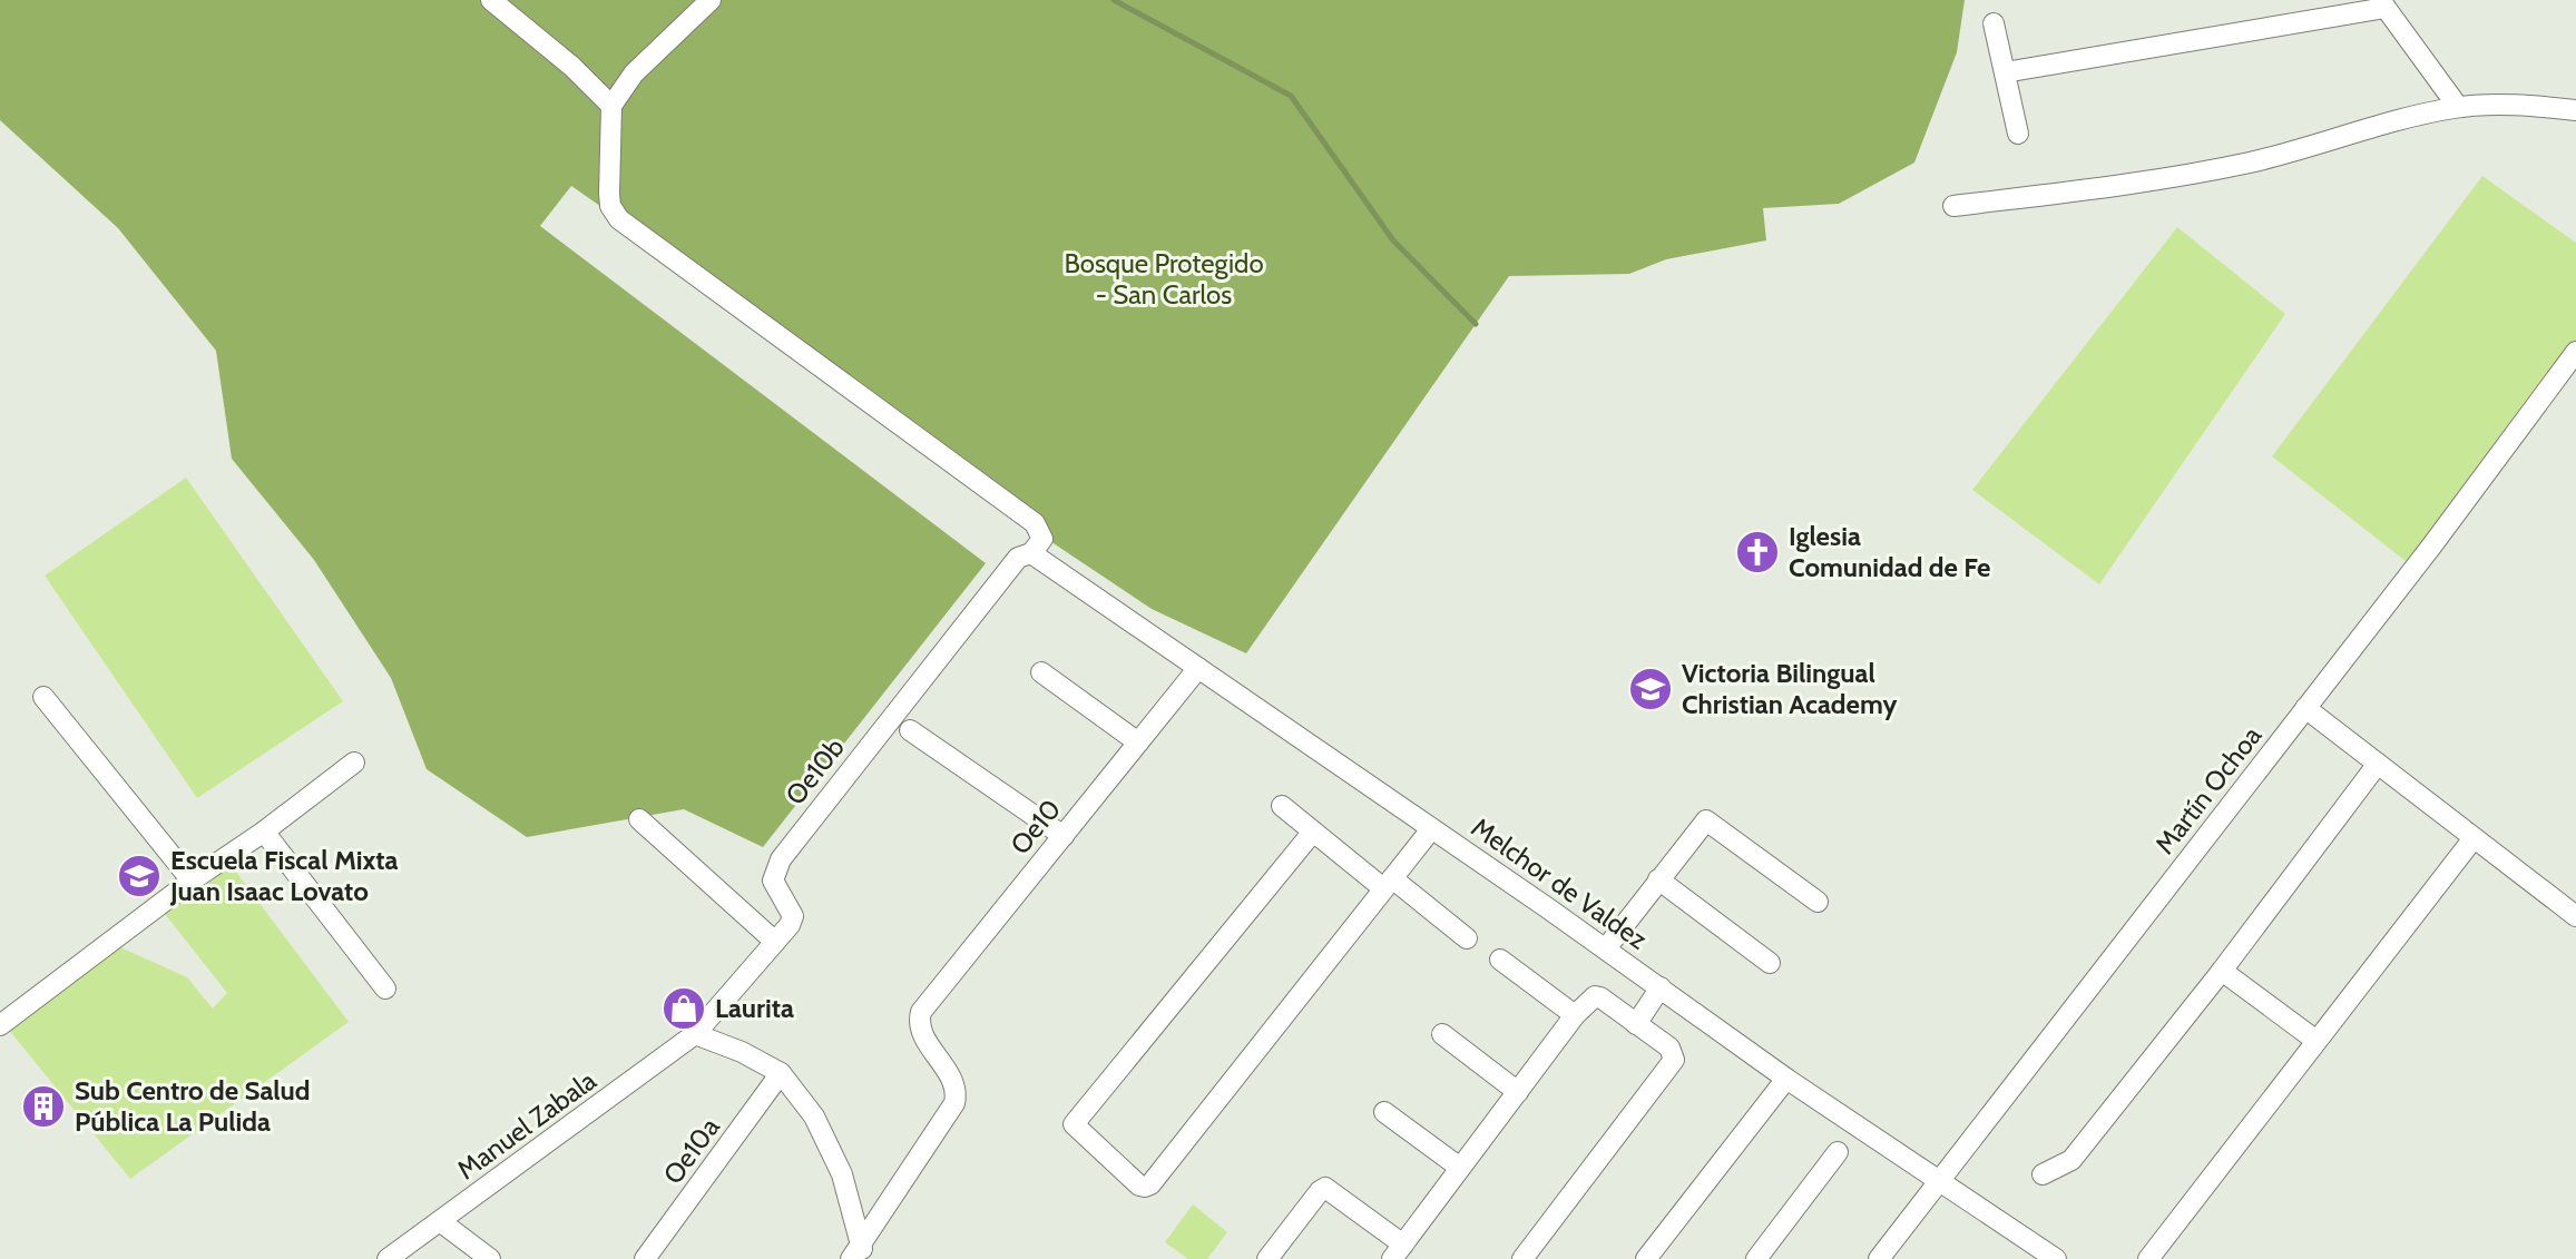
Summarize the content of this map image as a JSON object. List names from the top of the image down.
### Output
{
  "streets": {
    "street": [
      "Oe10b",
      "Martín Ochoa",
      "Oe10",
      "Melchor de Valdez",
      "Manuel Zabala",
      "Oe10a"
    ]
  },
  "crossings": [
    ["Oe10b", "Melchor de Valdez"],
    ["Oe10b", "Manuel Zabala"],
    ["Martín Ochoa", "Melchor de Valdez"],
    ["Oe10", "Melchor de Valdez"]
  ],
  "parks": ["Bosque Protegido - San Carlos"],
  "places": {
    "church": ["Iglesia Comunidad de Fe"],
    "school or university": ["Victoria Bilingual Christian Academy", "Escuela Fiscal Mixta Juan Isaac Lovato"],
    "shop": ["Laurita"],
    "building": ["Sub Centro de Salud Pública La Pulida"]
  }
}
